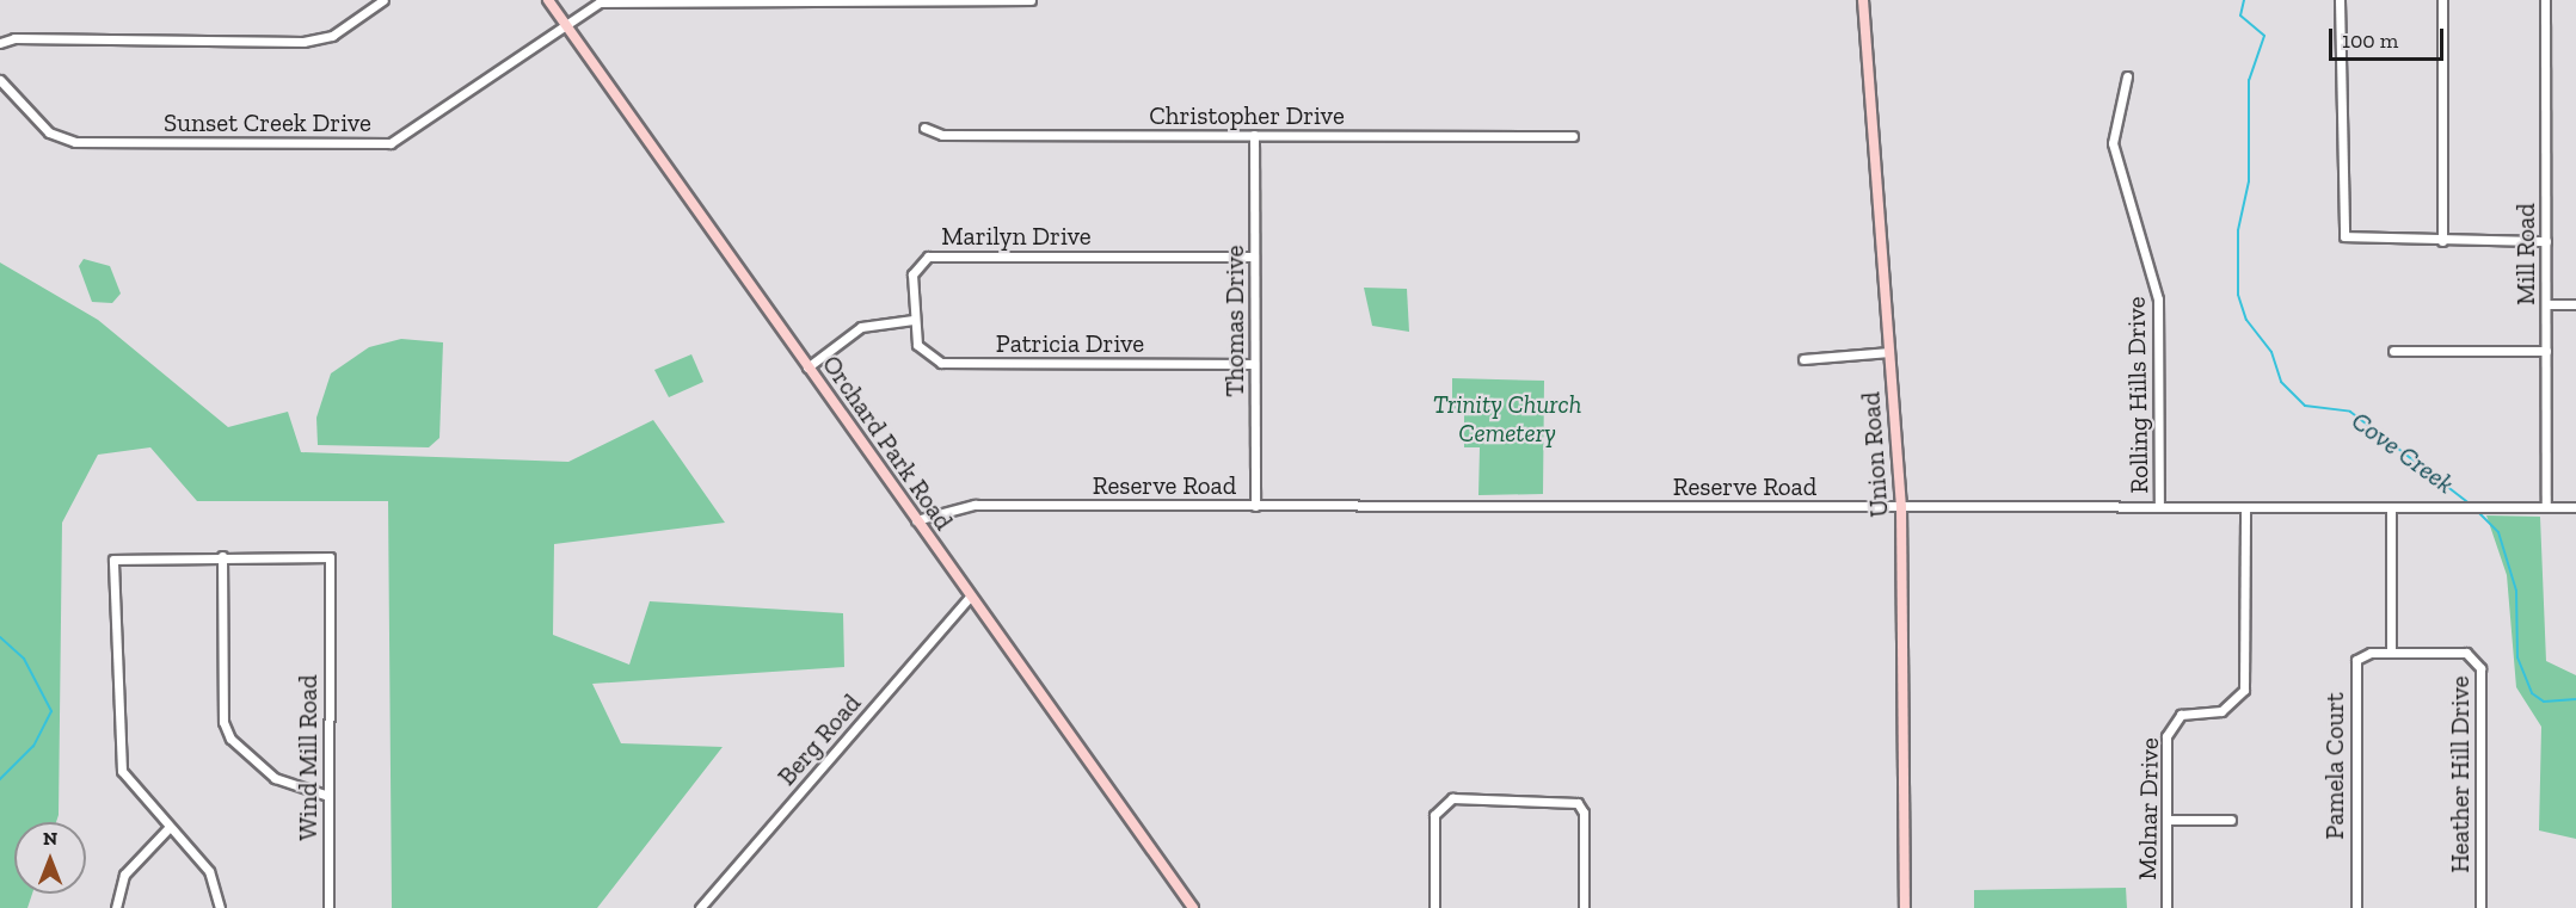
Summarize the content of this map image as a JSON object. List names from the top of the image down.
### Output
{
  "streets": {
    "main road": ["Orchard Park Road", "Union Road"],
    "street": [
      "Christopher Drive",
      "Sunset Creek Drive",
      "Marilyn Drive",
      "Mill Road",
      "Thomas Drive",
      "Patricia Drive",
      "Rolling Hills Drive",
      "Reserve Road",
      "Berg Road",
      "Wind Mill Road",
      "Pamela Court",
      "Heather Hill Drive",
      "Molnar Drive"
    ]
  },
  "crossings": [
    ["Christopher Drive", "Thomas Drive"],
    ["Sunset Creek Drive", "Orchard Park Road"],
    ["Marilyn Drive", "Thomas Drive"],
    ["Marilyn Drive", "Patricia Drive"],
    ["Mill Road", "Reserve Road"],
    ["Thomas Drive", "Patricia Drive"],
    ["Thomas Drive", "Reserve Road"],
    ["Rolling Hills Drive", "Reserve Road"],
    ["Orchard Park Road", "Reserve Road"],
    ["Orchard Park Road", "Berg Road"],
    ["Union Road", "Reserve Road"],
    ["Reserve Road", "Molnar Drive"],
    ["Pamela Court", "Heather Hill Drive"]
  ],
  "water": ["Cove Creek"],
  "parks": ["Trinity Church Cemetery"],
  "scale_bar": "100 m",
  "north": "top"
}
